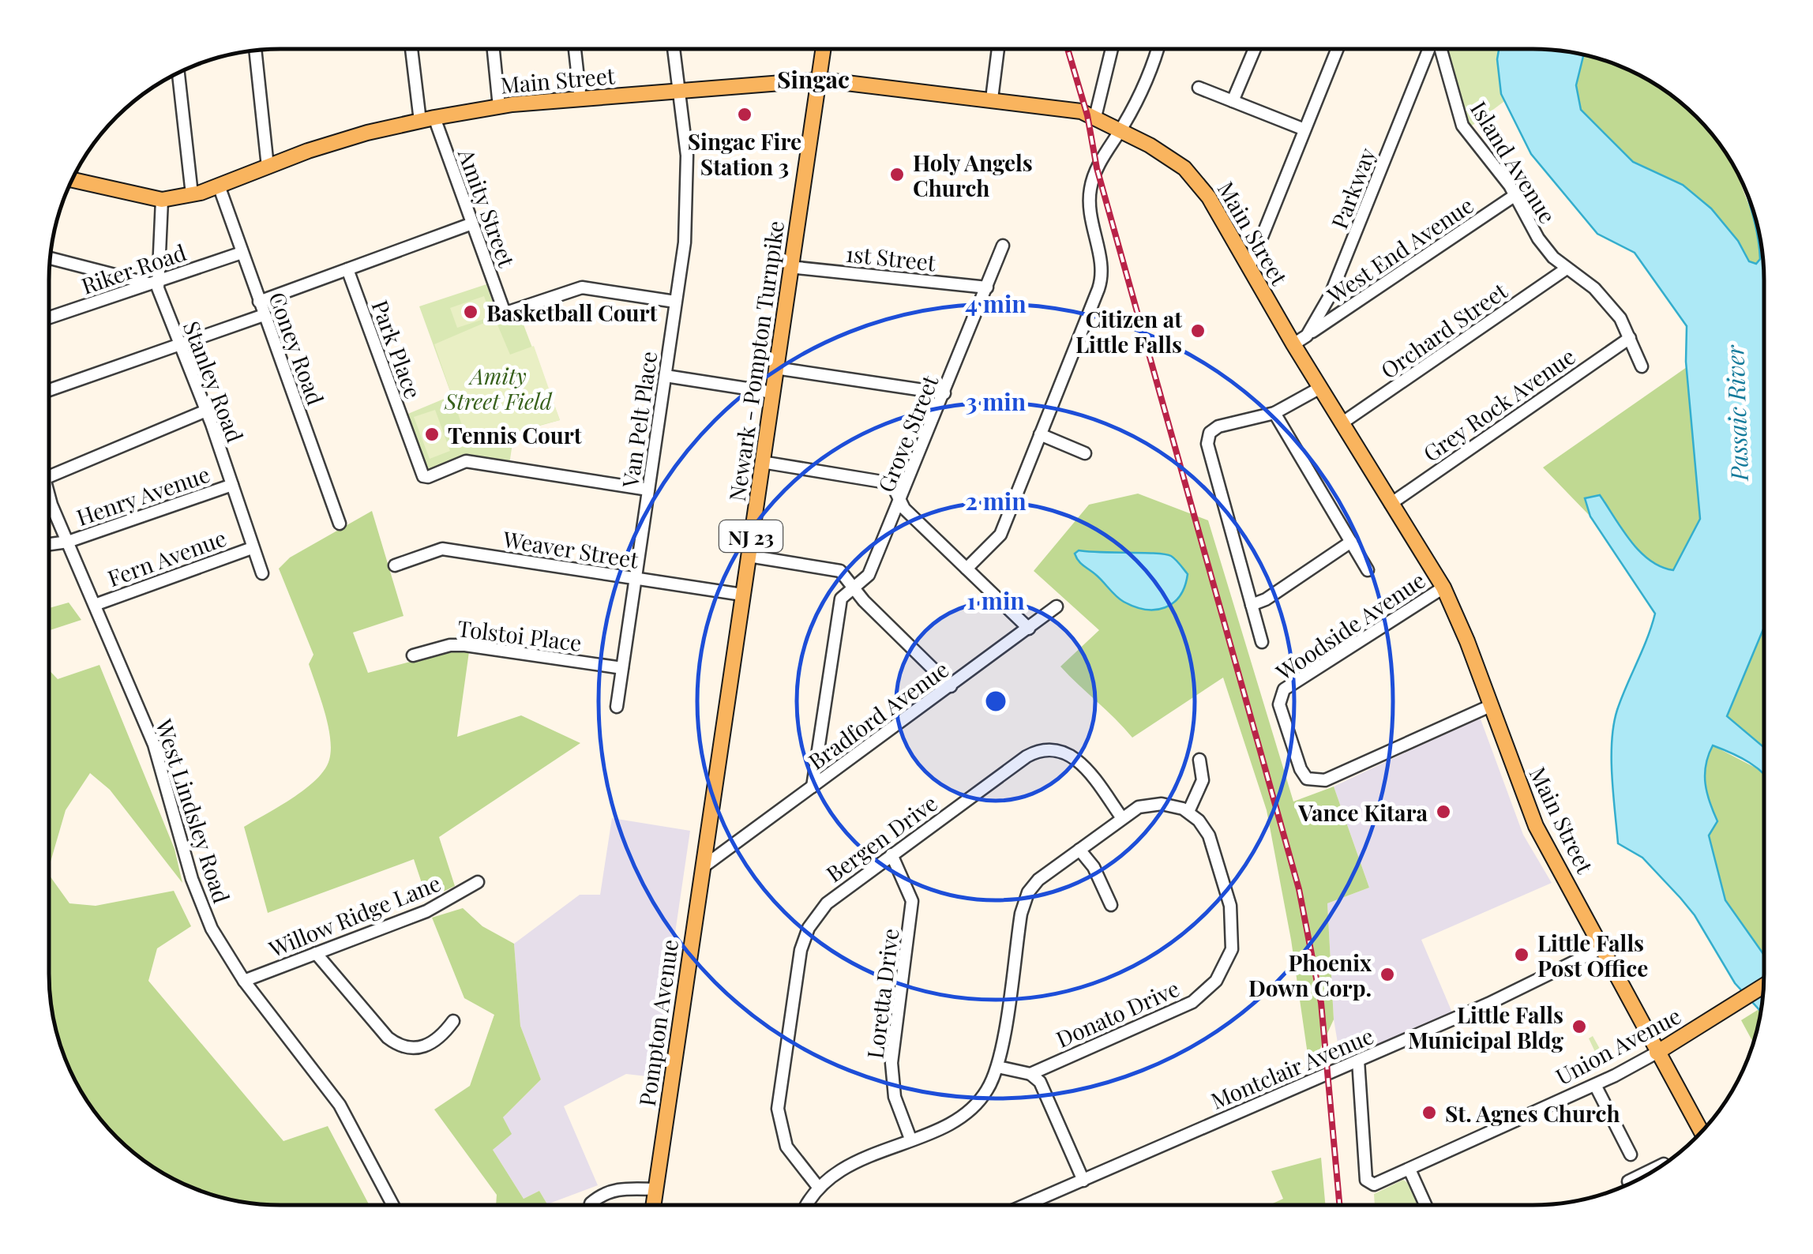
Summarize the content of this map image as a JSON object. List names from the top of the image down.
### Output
{
  "streets": {
    "main road": [
      "Main Street",
      "Newark - Pompton Turnpike",
      "NJ 23",
      "Pompton Avenue",
      "Union Avenue"
    ],
    "street": [
      "Island Avenue",
      "Parkway",
      "Amity Street",
      "West End Avenue",
      "1st Street",
      "Riker Road",
      "Orchard Street",
      "Coney Road",
      "Park Place",
      "Stanley Road",
      "Grey Rock Avenue",
      "Van Pelt Place",
      "Grove Street",
      "Henry Avenue",
      "Weaver Street",
      "Fern Avenue",
      "Woodside Avenue",
      "Tolstoi Place",
      "Bradford Avenue",
      "West Lindsley Road",
      "Bergen Drive",
      "Willow Ridge Lane",
      "Loretta Drive",
      "Donato Drive",
      "Montclair Avenue"
    ]
  },
  "crossings": [
    ["Main Street", "Parkway"],
    ["Main Street", "Amity Street"],
    ["Main Street", "Orchard Street"],
    ["Main Street", "Coney Road"],
    ["Main Street", "Newark - Pompton Turnpike"],
    ["Main Street", "Stanley Road"],
    ["Main Street", "Grey Rock Avenue"],
    ["Main Street", "Van Pelt Place"],
    ["Main Street", "Woodside Avenue"],
    ["Main Street", "Union Avenue"],
    ["Main Street", "Montclair Avenue"],
    ["Island Avenue", "West End Avenue"],
    ["Island Avenue", "Orchard Street"],
    ["Island Avenue", "Grey Rock Avenue"],
    ["Parkway", "West End Avenue"],
    ["Amity Street", "Van Pelt Place"],
    ["1st Street", "Newark - Pompton Turnpike"],
    ["1st Street", "Grove Street"],
    ["Riker Road", "Coney Road"],
    ["Riker Road", "Stanley Road"],
    ["Park Place", "Van Pelt Place"],
    ["Newark - Pompton Turnpike", "Weaver Street"],
    ["Newark - Pompton Turnpike", "Pompton Avenue"],
    ["Stanley Road", "Henry Avenue"],
    ["Stanley Road", "Fern Avenue"],
    ["Van Pelt Place", "Weaver Street"],
    ["Van Pelt Place", "Tolstoi Place"],
    ["Grove Street", "Bradford Avenue"],
    ["Henry Avenue", "West Lindsley Road"],
    ["Fern Avenue", "West Lindsley Road"],
    ["Bradford Avenue", "Pompton Avenue"],
    ["West Lindsley Road", "Willow Ridge Lane"],
    ["Bergen Drive", "Loretta Drive"],
    ["Union Avenue", "Montclair Avenue"]
  ],
  "districts": ["Singac"],
  "water": ["Passaic River"],
  "parks": ["Amity Street Field"],
  "places": [
    "Singac Fire Station 3",
    "Holy Angels Church",
    "Basketball Court",
    "Citizen at Little Falls",
    "Tennis Court",
    "Vance Kitara",
    "Little Falls Post Office",
    "Phoenix Down Corp.",
    "Little Falls Municipal Bldg",
    "St. Agnes Church"
  ],
  "rings": [
    "4 min",
    "3 min",
    "2 min",
    "1 min"
  ]
}
